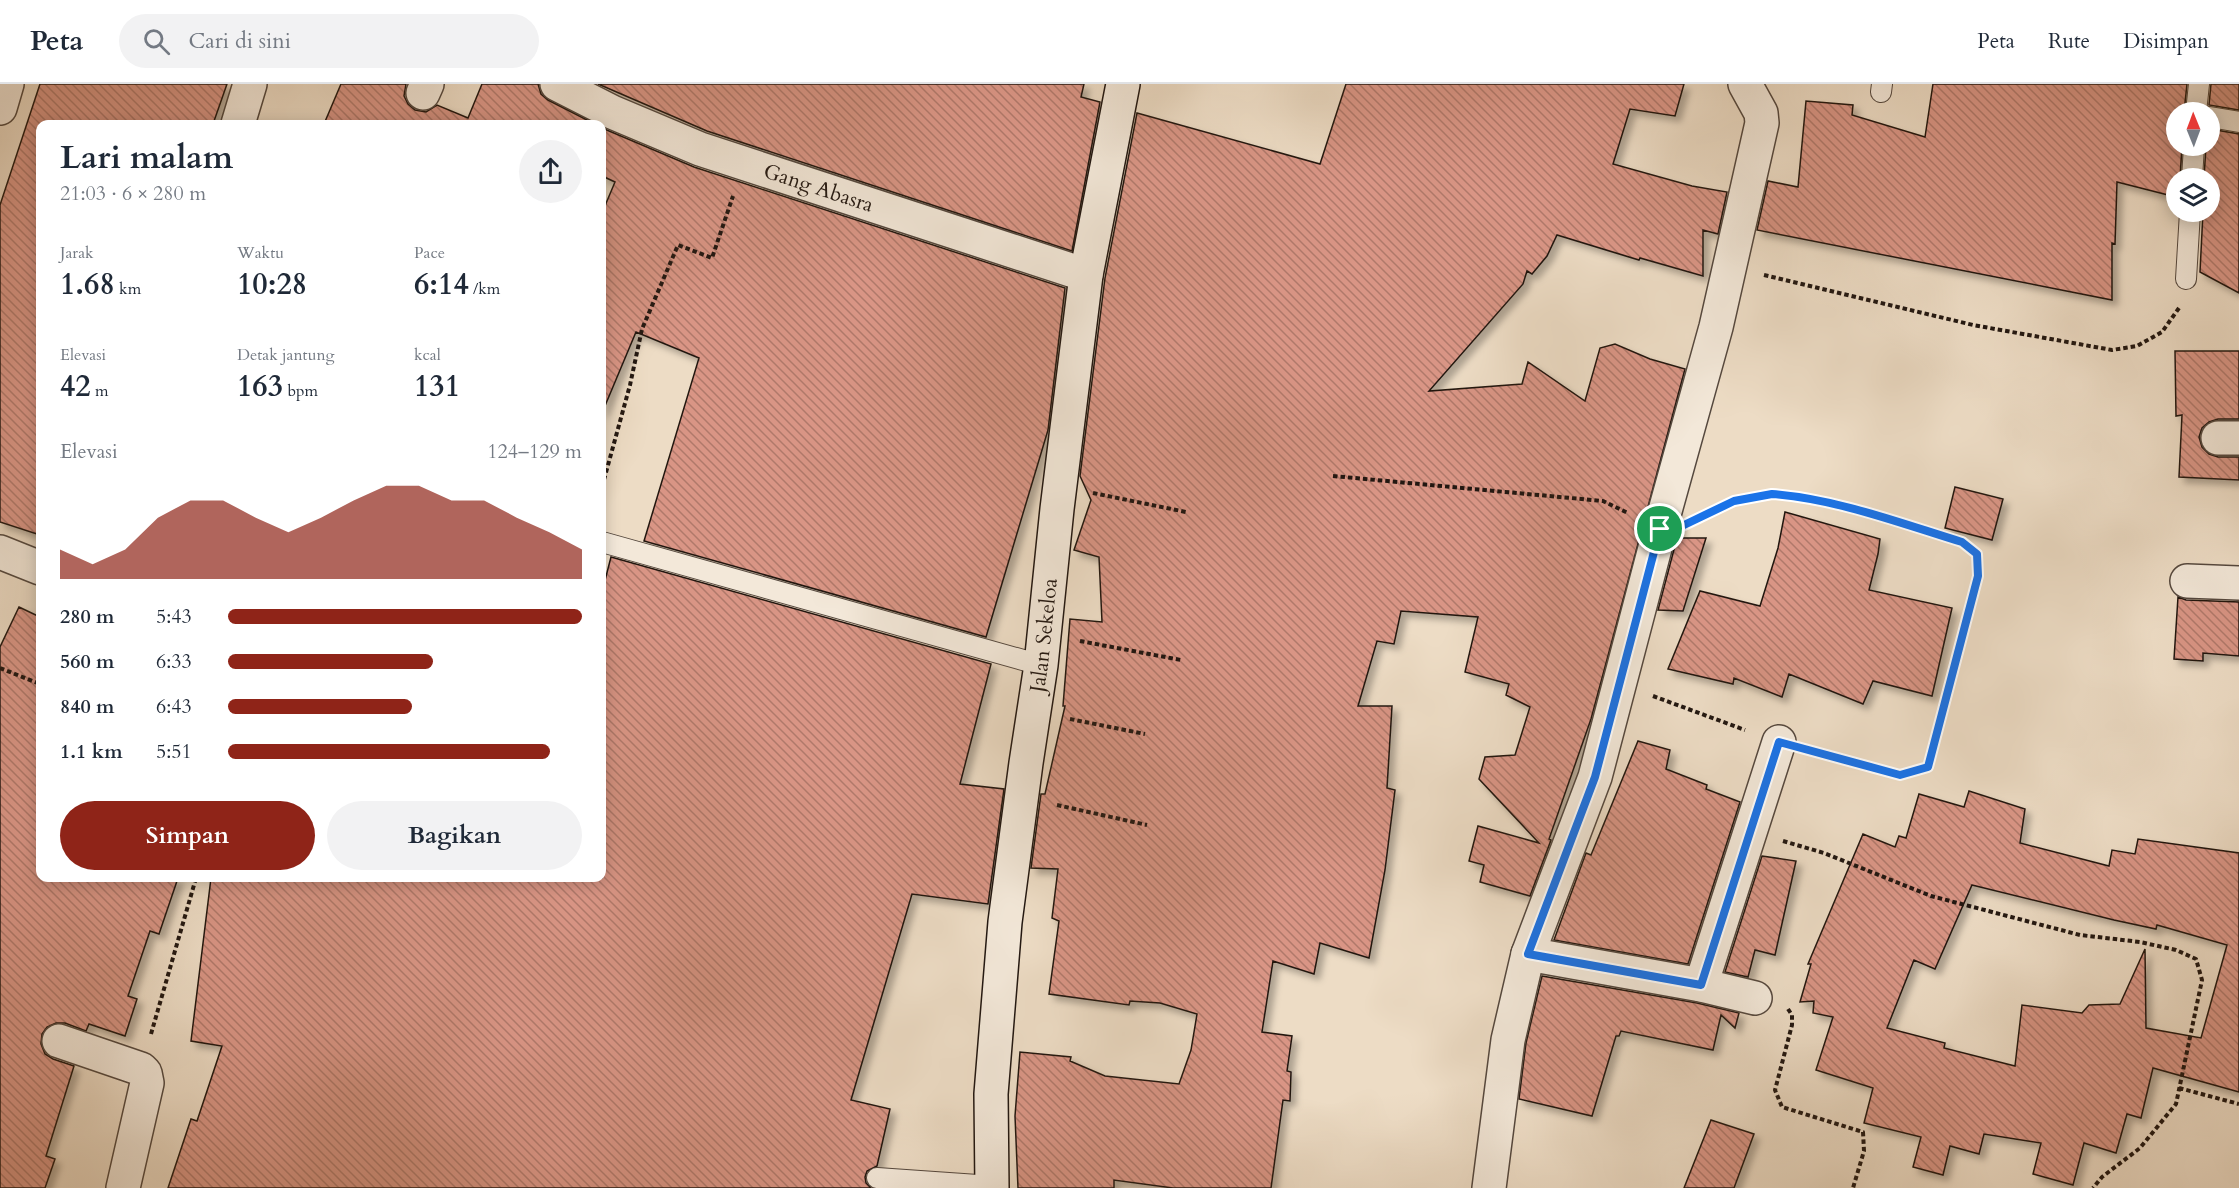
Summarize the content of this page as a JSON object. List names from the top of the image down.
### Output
{
  "streets": {
    "street": ["Gang Abasra", "Jalan Sekeloa"]
  },
  "crossings": [
    ["Gang Abasra", "Jalan Sekeloa"]
  ],
  "north": "top",
  "page": {
    "header": "Peta",
    "search": "Cari di sini",
    "nav": ["Peta", "Rute", "Disimpan"],
    "heading": ["Lari malam", "21:03 · 6 × 280 m"],
    "stats": [
      ["Jarak", "1.68 km"],
      ["Waktu", "10:28"],
      ["Pace", "6:14 /km"],
      ["Elevasi", "42 m"],
      ["Detak jantung", "163 bpm"],
      ["kcal", "131"]
    ],
    "chart": ["Elevasi", "124–129 m"],
    "list": [
      {
        "name": "280 m",
        "note": "5:43"
      },
      {
        "name": "560 m",
        "note": "6:33"
      },
      {
        "name": "840 m",
        "note": "6:43"
      },
      {
        "name": "1.1 km",
        "note": "5:51"
      }
    ],
    "buttons": ["Simpan", "Bagikan"]
  }
}
